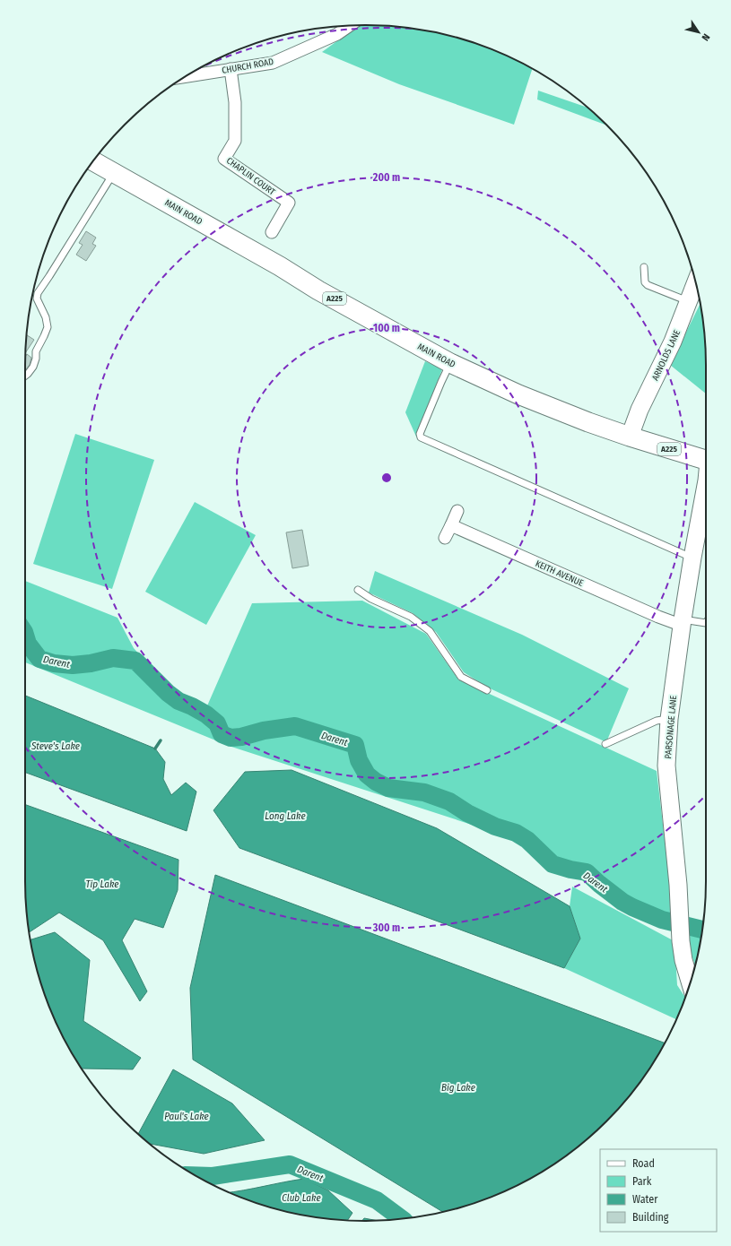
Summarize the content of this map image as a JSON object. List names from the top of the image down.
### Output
{
  "streets": {
    "main road": ["MAIN ROAD", "A225"],
    "street": [
      "CHURCH ROAD",
      "CHAPLIN COURT",
      "ARNOLDS LANE",
      "KEITH AVENUE",
      "PARSONAGE LANE"
    ]
  },
  "crossings": [
    ["CHURCH ROAD", "CHAPLIN COURT"],
    ["MAIN ROAD", "ARNOLDS LANE"],
    ["KEITH AVENUE", "PARSONAGE LANE"]
  ],
  "water": [
    "Darent",
    "Steve's Lake",
    "Long Lake",
    "Tip Lake",
    "Big Lake",
    "Paul's Lake",
    "Club Lake"
  ],
  "legend": [
    "Road",
    "Park",
    "Water",
    "Building"
  ],
  "north": "bottom right",
  "rings": ["200 m", "100 m", "300 m"]
}
